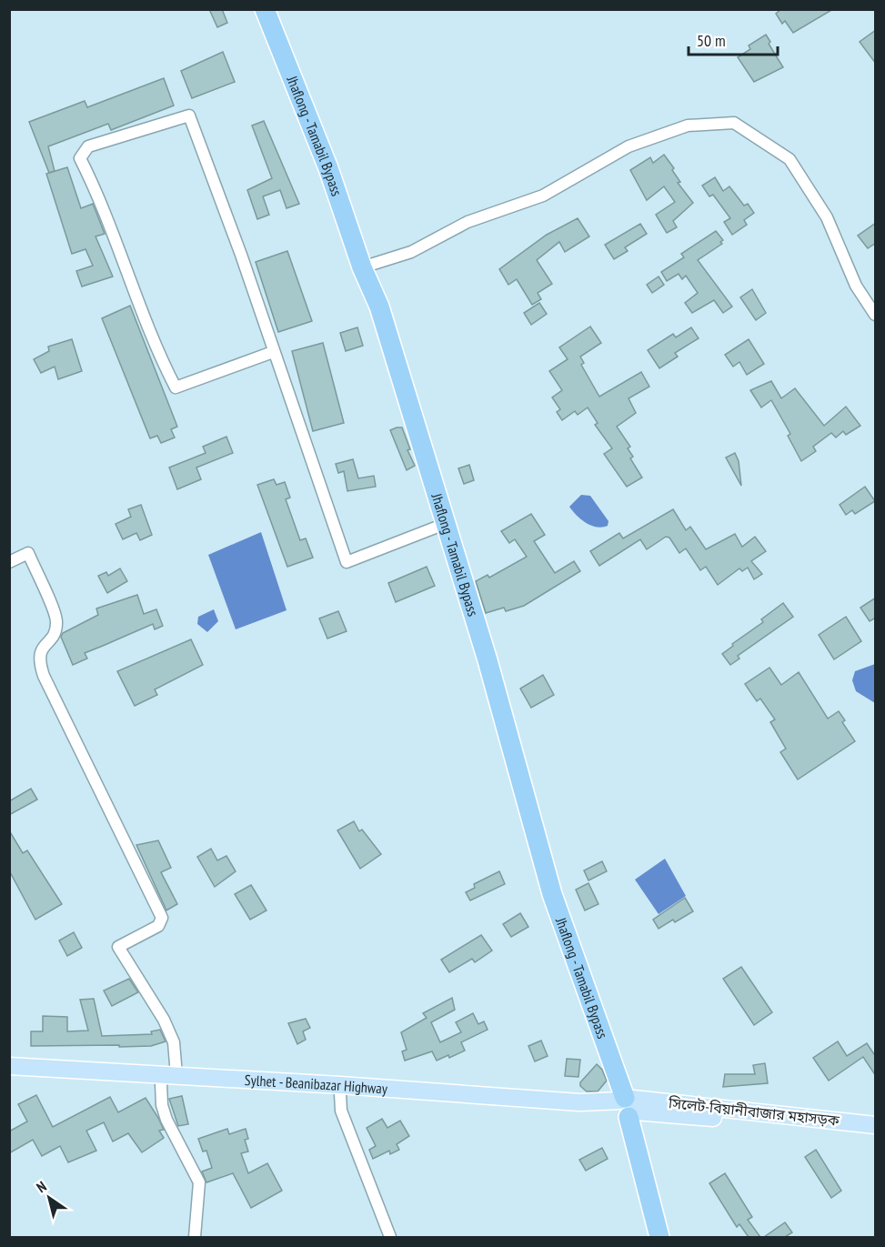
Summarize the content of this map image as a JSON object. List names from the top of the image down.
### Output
{
  "streets": {
    "highway": ["Jhaflong - Tamabil Bypass"],
    "main road": ["Sylhet - Beanibazar Highway", "সিলেট-বিয়ানীবাজার মহাসড়ক"]
  },
  "crossings": [
    ["Jhaflong - Tamabil Bypass", "Sylhet - Beanibazar Highway"],
    ["Jhaflong - Tamabil Bypass", "সিলেট-বিয়ানীবাজার মহাসড়ক"],
    ["Sylhet - Beanibazar Highway", "সিলেট-বিয়ানীবাজার মহাসড়ক"]
  ],
  "scale_bar": "50 m",
  "north": "top left"
}
